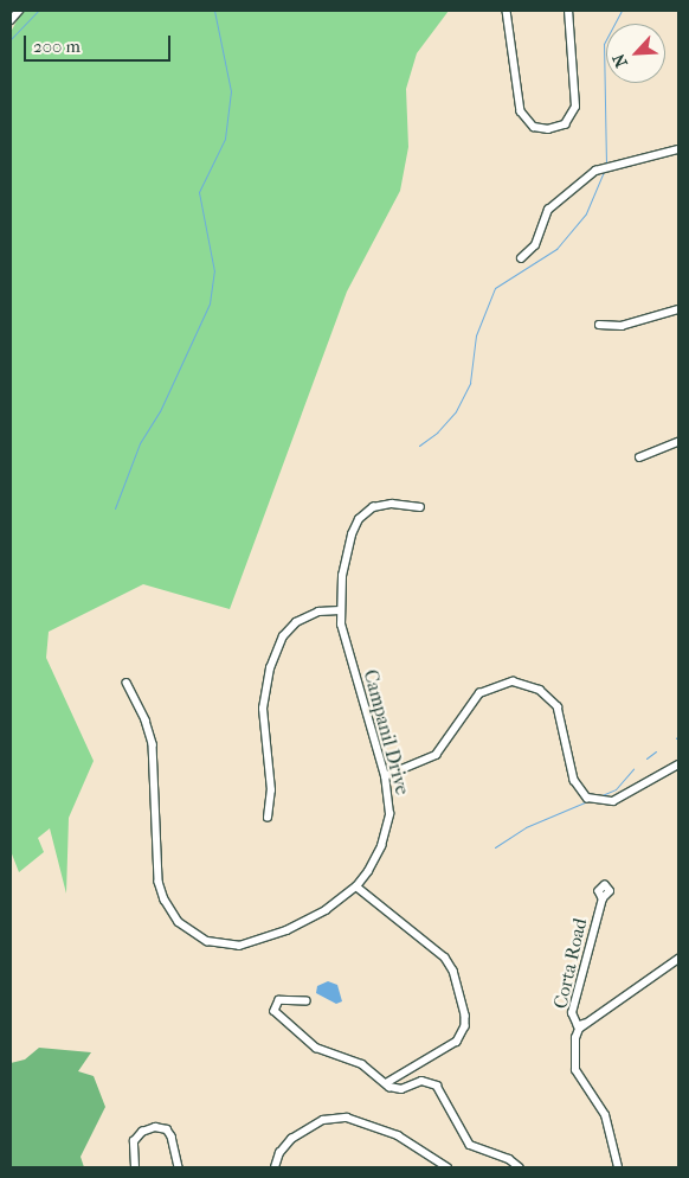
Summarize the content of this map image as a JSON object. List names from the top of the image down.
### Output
{
  "streets": {
    "street": ["Campanil Drive", "Corta Road"]
  },
  "scale_bar": "200 m",
  "north": "bottom left"
}
